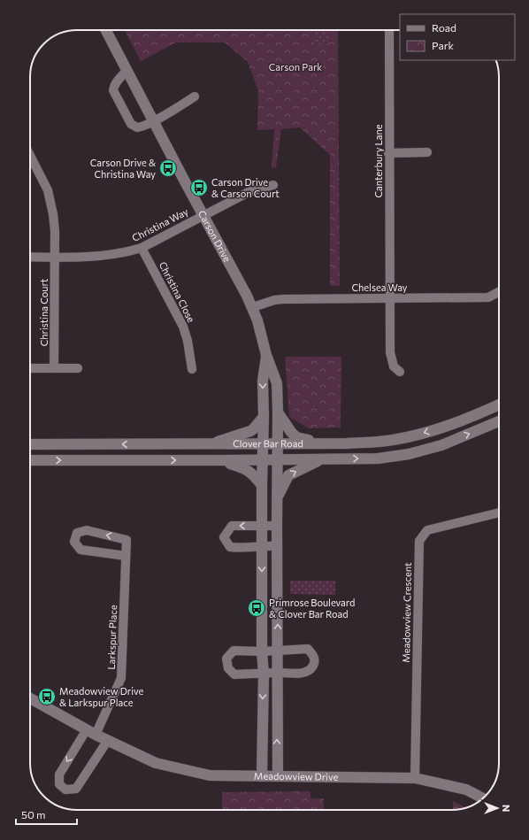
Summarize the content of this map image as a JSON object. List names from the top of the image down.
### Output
{
  "streets": {
    "street": [
      "Canterbury Lane",
      "Christina Way",
      "Carson Drive",
      "Chelsea Way",
      "Christina Close",
      "Christina Court",
      "Clover Bar Road",
      "Meadowview Crescent",
      "Larkspur Place",
      "Meadowview Drive"
    ]
  },
  "crossings": [
    ["Canterbury Lane", "Chelsea Way"],
    ["Christina Way", "Carson Drive"],
    ["Christina Way", "Christina Close"],
    ["Christina Way", "Christina Court"],
    ["Carson Drive", "Chelsea Way"],
    ["Carson Drive", "Clover Bar Road"],
    ["Carson Drive", "Meadowview Drive"],
    ["Meadowview Crescent", "Meadowview Drive"],
    ["Larkspur Place", "Meadowview Drive"]
  ],
  "parks": ["Carson Park"],
  "places": {
    "bus stop": [
      "Carson Drive & Christina Way",
      "Carson Drive & Carson Court",
      "Primrose Boulevard & Clover Bar Road",
      "Meadowview Drive & Larkspur Place"
    ]
  },
  "legend": ["Road", "Park"],
  "scale_bar": "50 m",
  "north": "right"
}
